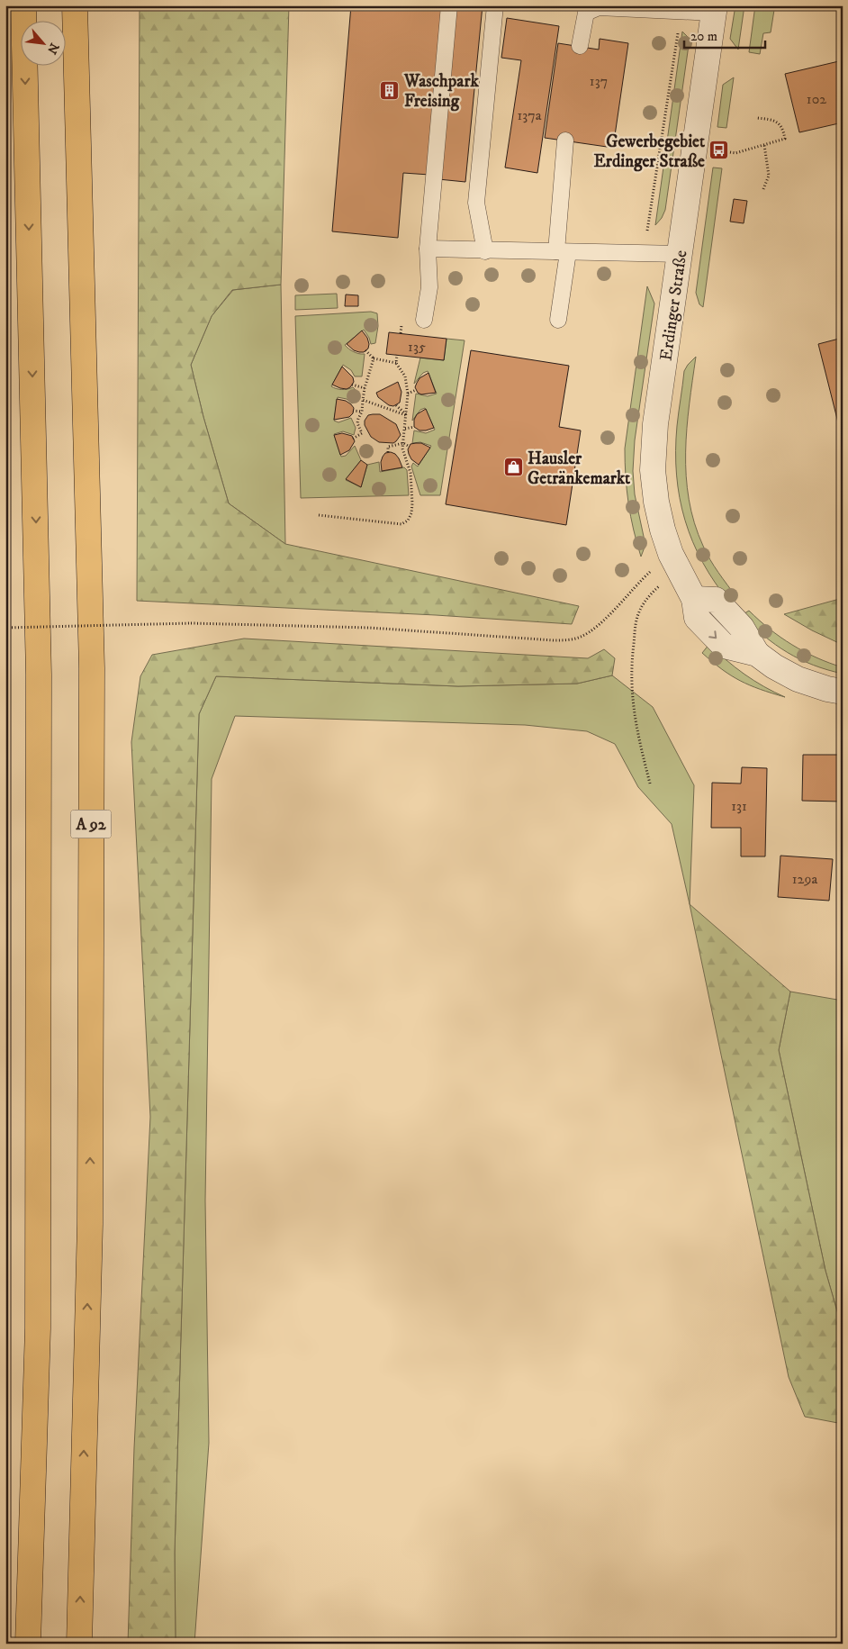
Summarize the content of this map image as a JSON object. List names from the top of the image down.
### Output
{
  "streets": {
    "highway": ["A 92"],
    "street": ["Erdinger Straße"]
  },
  "places": {
    "building": ["Waschpark Freising"],
    "bus stop": ["Gewerbegebiet Erdinger Straße"],
    "shop": ["Hausler Getränkemarkt"]
  },
  "house_numbers": [
    "137",
    "102",
    "137a",
    "135",
    "131",
    "129a"
  ],
  "scale_bar": "20 m",
  "north": "bottom right"
}
